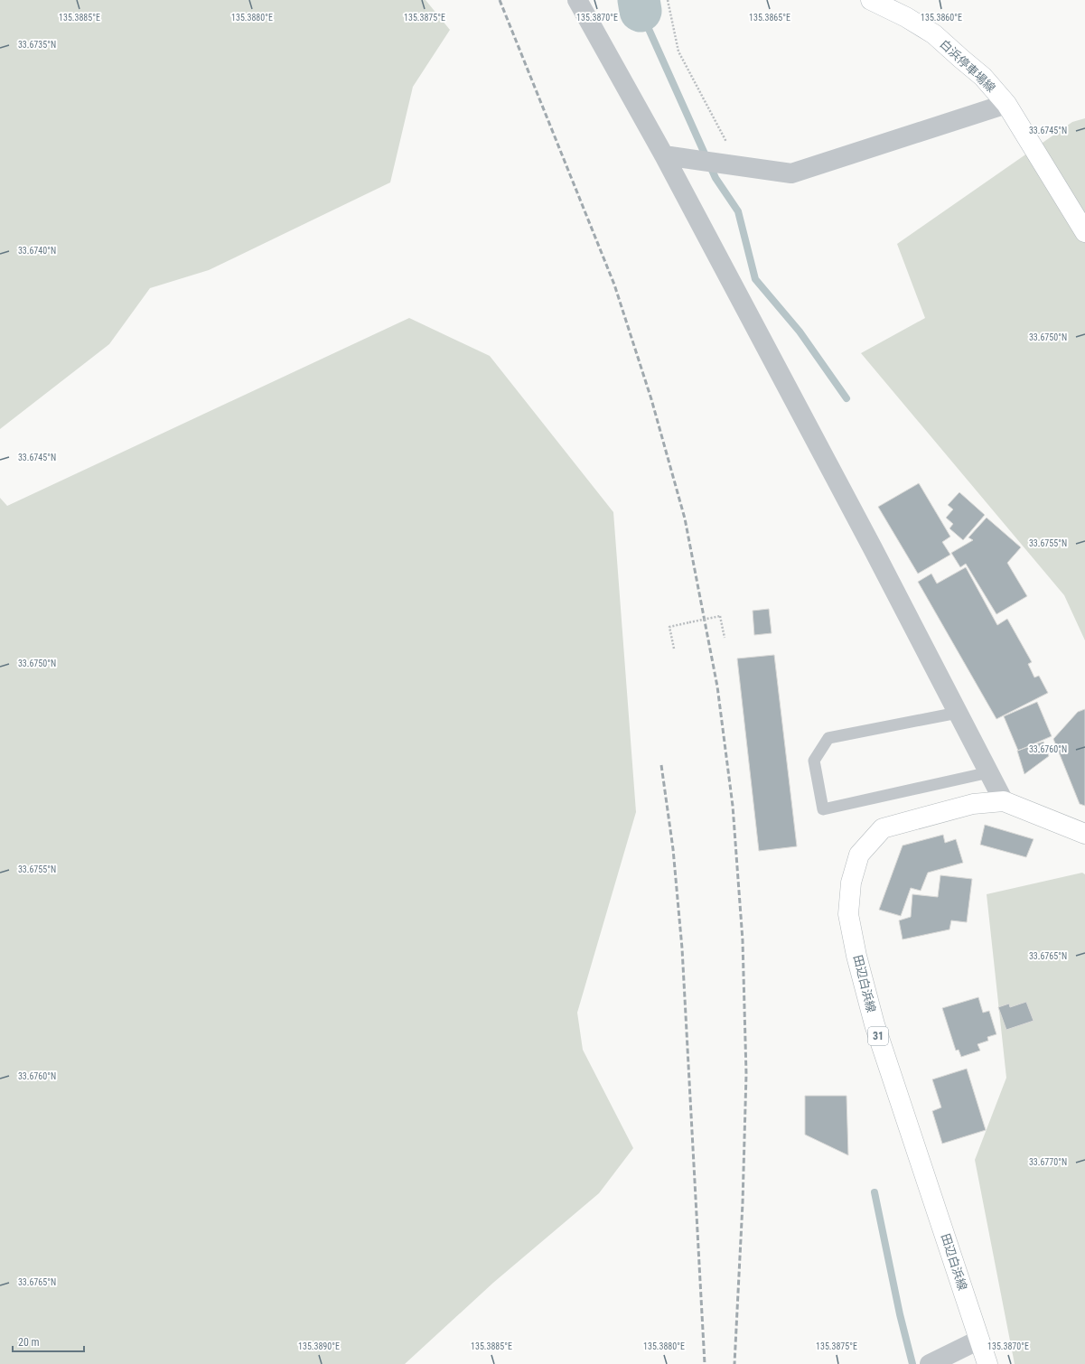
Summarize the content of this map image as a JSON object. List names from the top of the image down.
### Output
{
  "streets": {
    "main road": ["白浜停車場線", "田辺白浜線", "31"]
  },
  "scale_bar": "20 m",
  "coordinates": [
    "135.3885°E",
    "135.3880°E",
    "135.3875°E",
    "135.3870°E",
    "135.3865°E",
    "135.3860°E",
    "33.6735°N",
    "33.6745°N",
    "33.6740°N",
    "33.6750°N",
    "33.6755°N",
    "33.6760°N",
    "33.6765°N",
    "33.6770°N",
    "135.3890°E"
  ]
}
